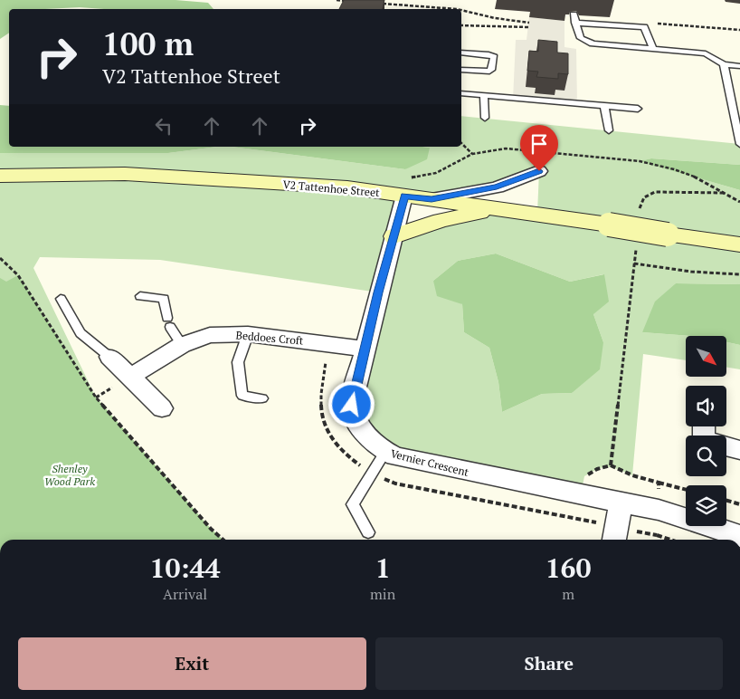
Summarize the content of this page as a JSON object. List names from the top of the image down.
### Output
{
  "streets": {
    "street": ["V2 Tattenhoe Street", "Beddoes Croft", "Vernier Crescent"]
  },
  "crossings": [
    ["V2 Tattenhoe Street", "Vernier Crescent"],
    ["Beddoes Croft", "Vernier Crescent"]
  ],
  "parks": ["Shenley Wood Park"],
  "north": "bottom right",
  "page": {
    "turn": ["100 m", "V2 Tattenhoe Street"],
    "eta": [
      "10:44",
      "Arrival",
      "1",
      "min",
      "160",
      "m"
    ],
    "buttons": ["Exit", "Share"]
  }
}
